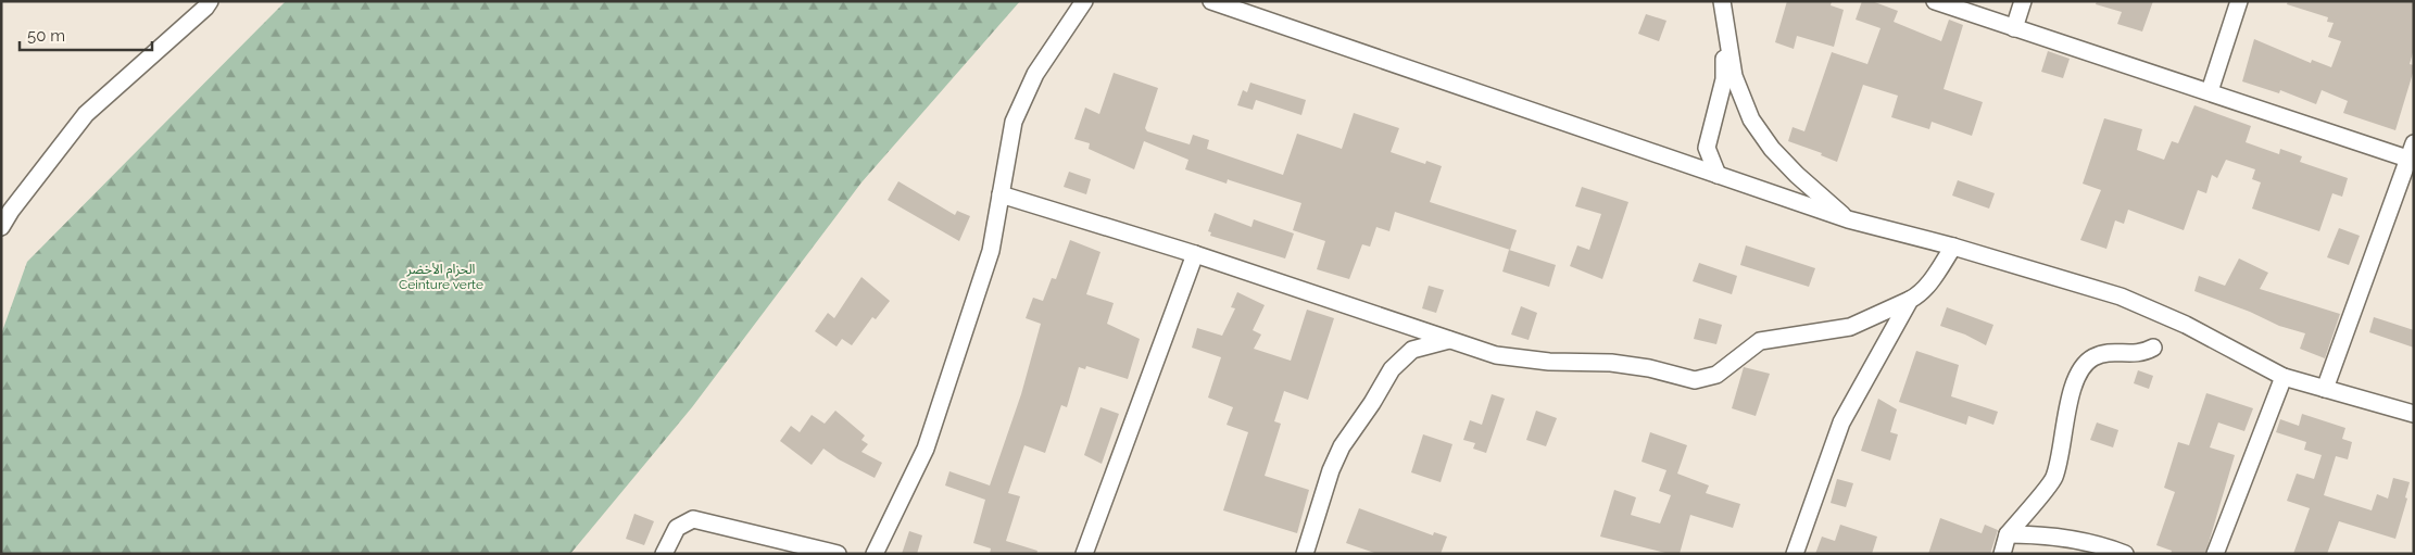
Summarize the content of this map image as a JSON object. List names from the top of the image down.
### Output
{
  "parks": ["الحزام الأخضر Ceinture verte"],
  "scale_bar": "50 m"
}
